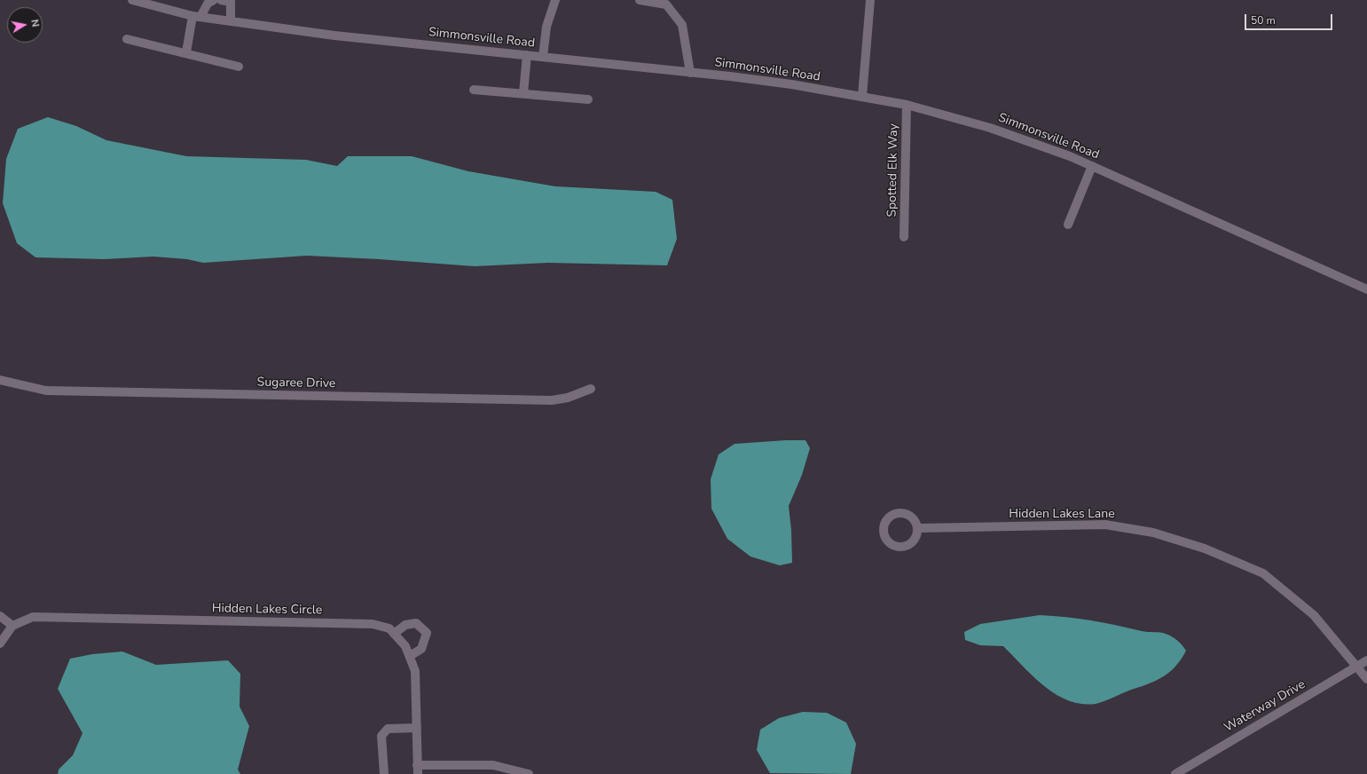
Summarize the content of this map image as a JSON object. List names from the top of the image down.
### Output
{
  "streets": {
    "street": [
      "Simmonsville Road",
      "Spotted Elk Way",
      "Sugaree Drive",
      "Hidden Lakes Lane",
      "Hidden Lakes Circle",
      "Waterway Drive"
    ]
  },
  "crossings": [
    ["Simmonsville Road", "Spotted Elk Way"],
    ["Hidden Lakes Lane", "Waterway Drive"]
  ],
  "scale_bar": "50 m",
  "north": "right"
}
